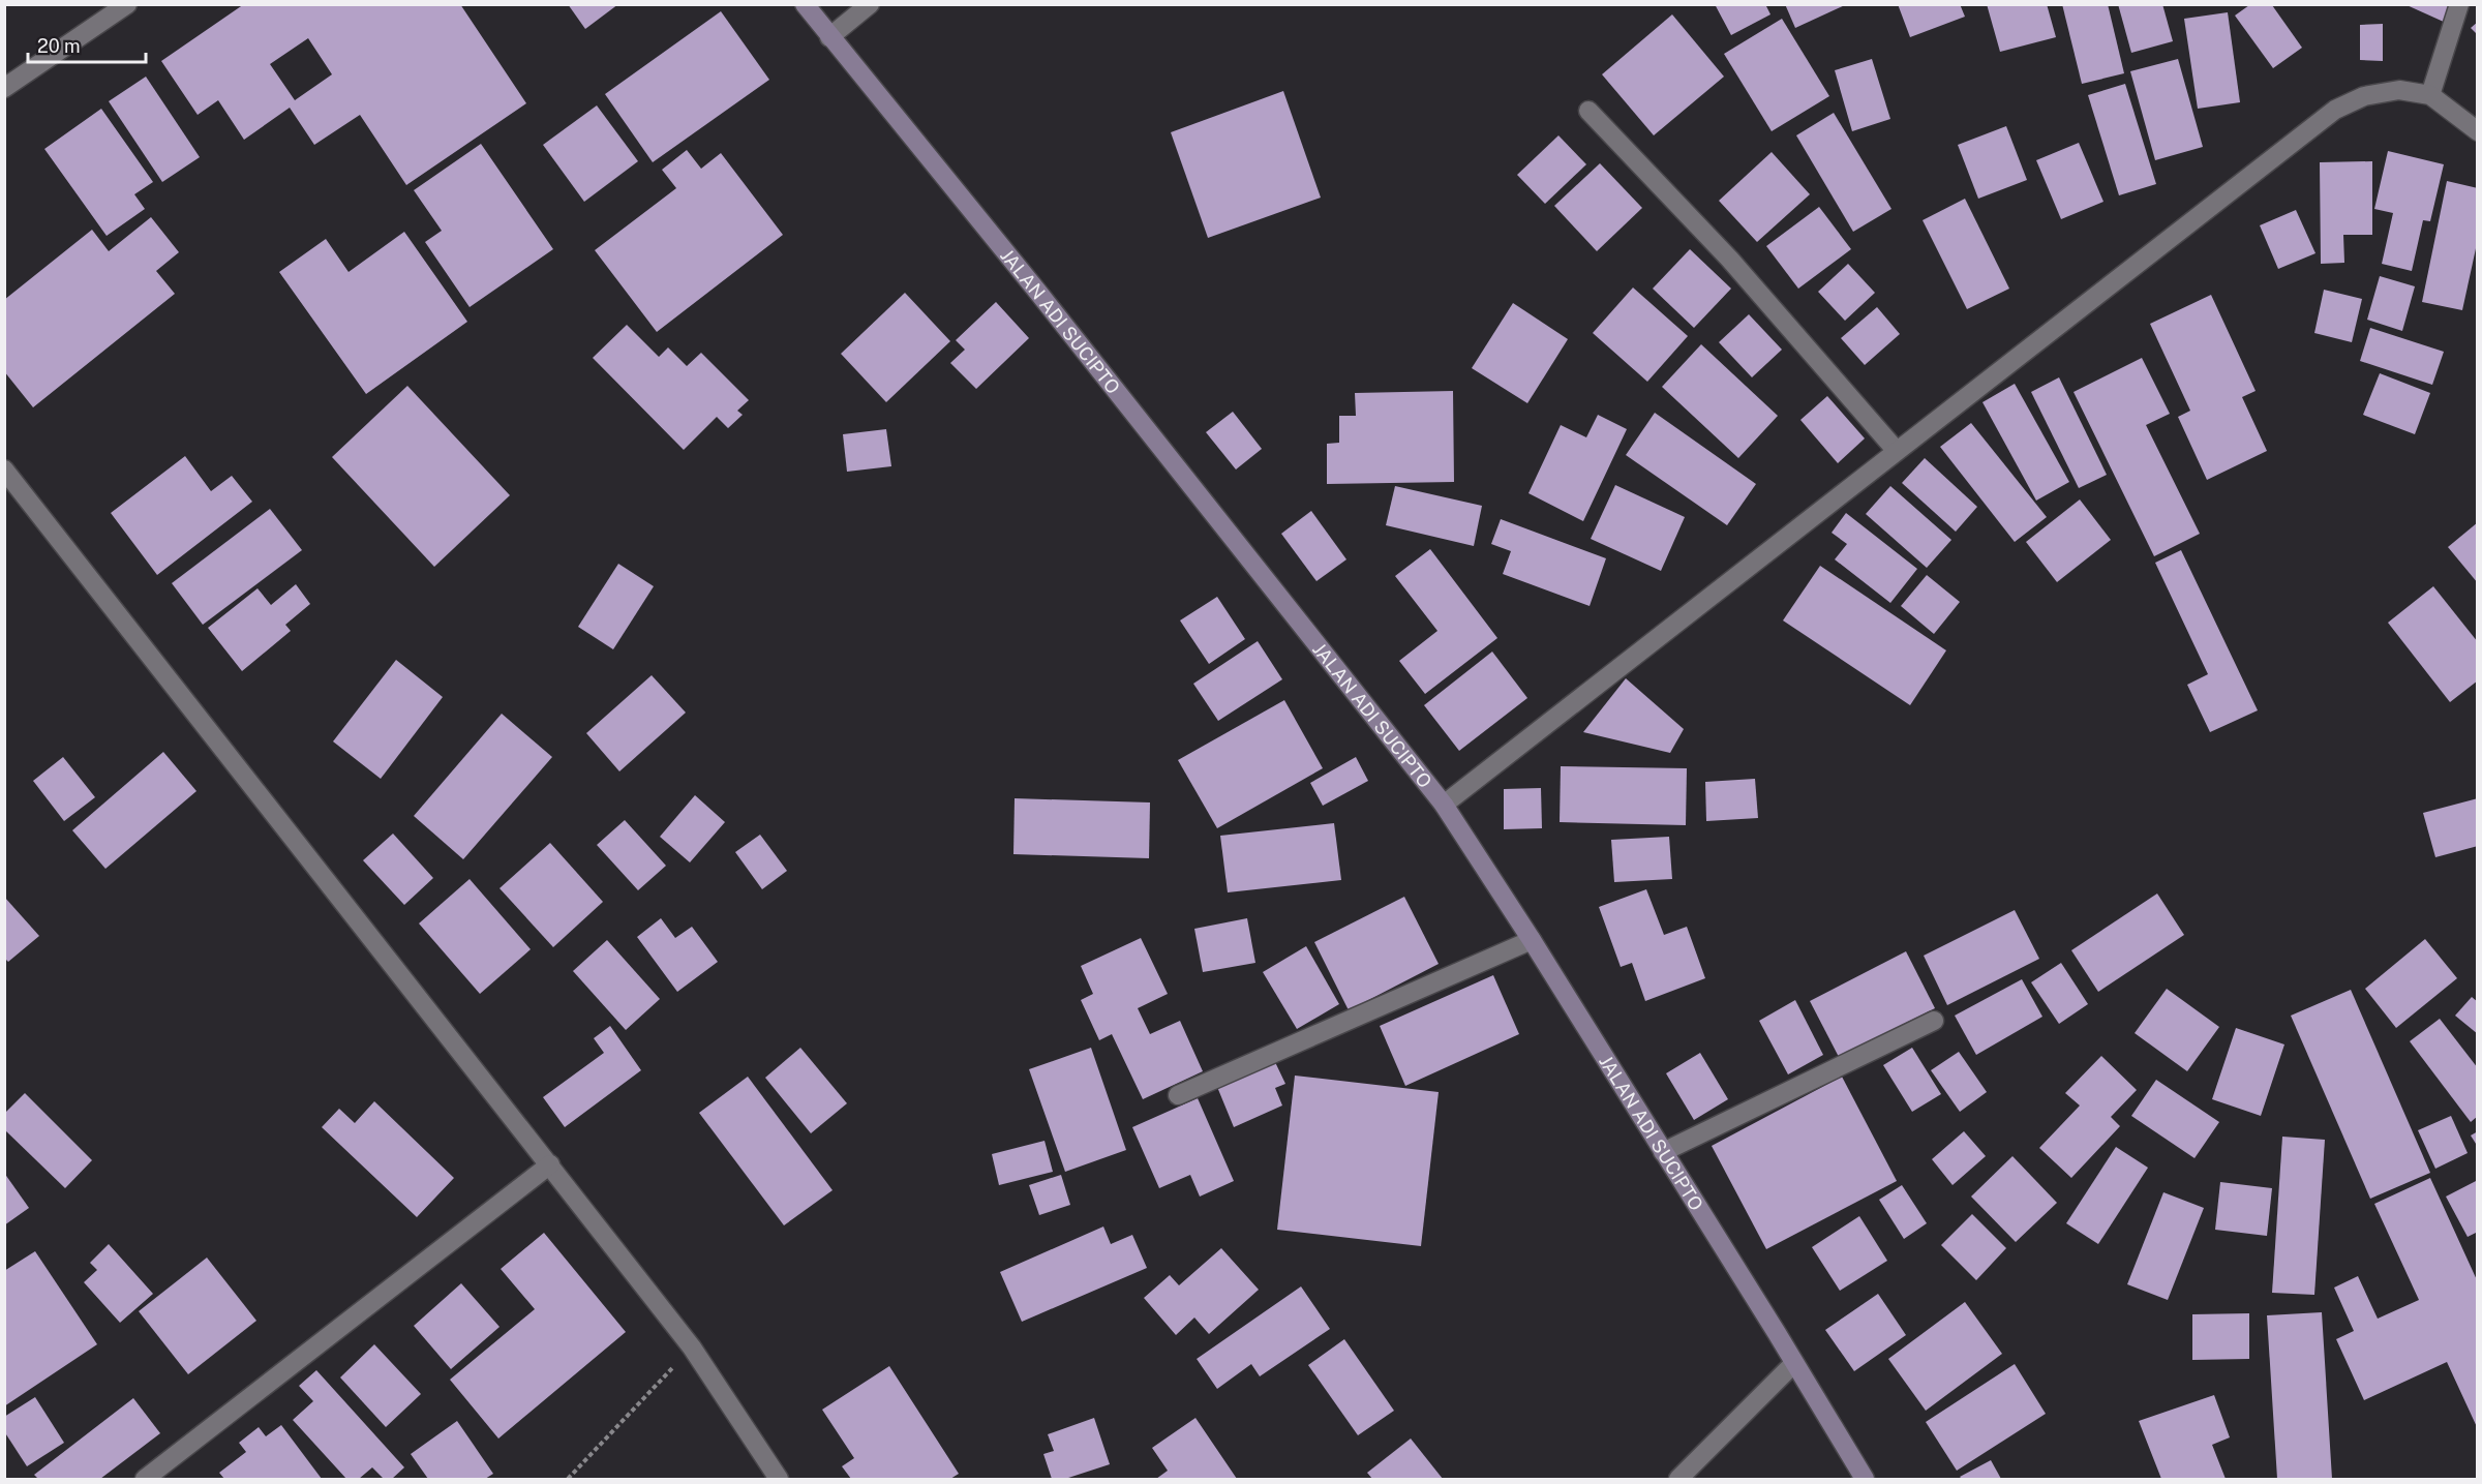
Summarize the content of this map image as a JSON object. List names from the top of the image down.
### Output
{
  "streets": {
    "street": ["JALAN ADI SUCIPTO"]
  },
  "scale_bar": "20 m"
}
